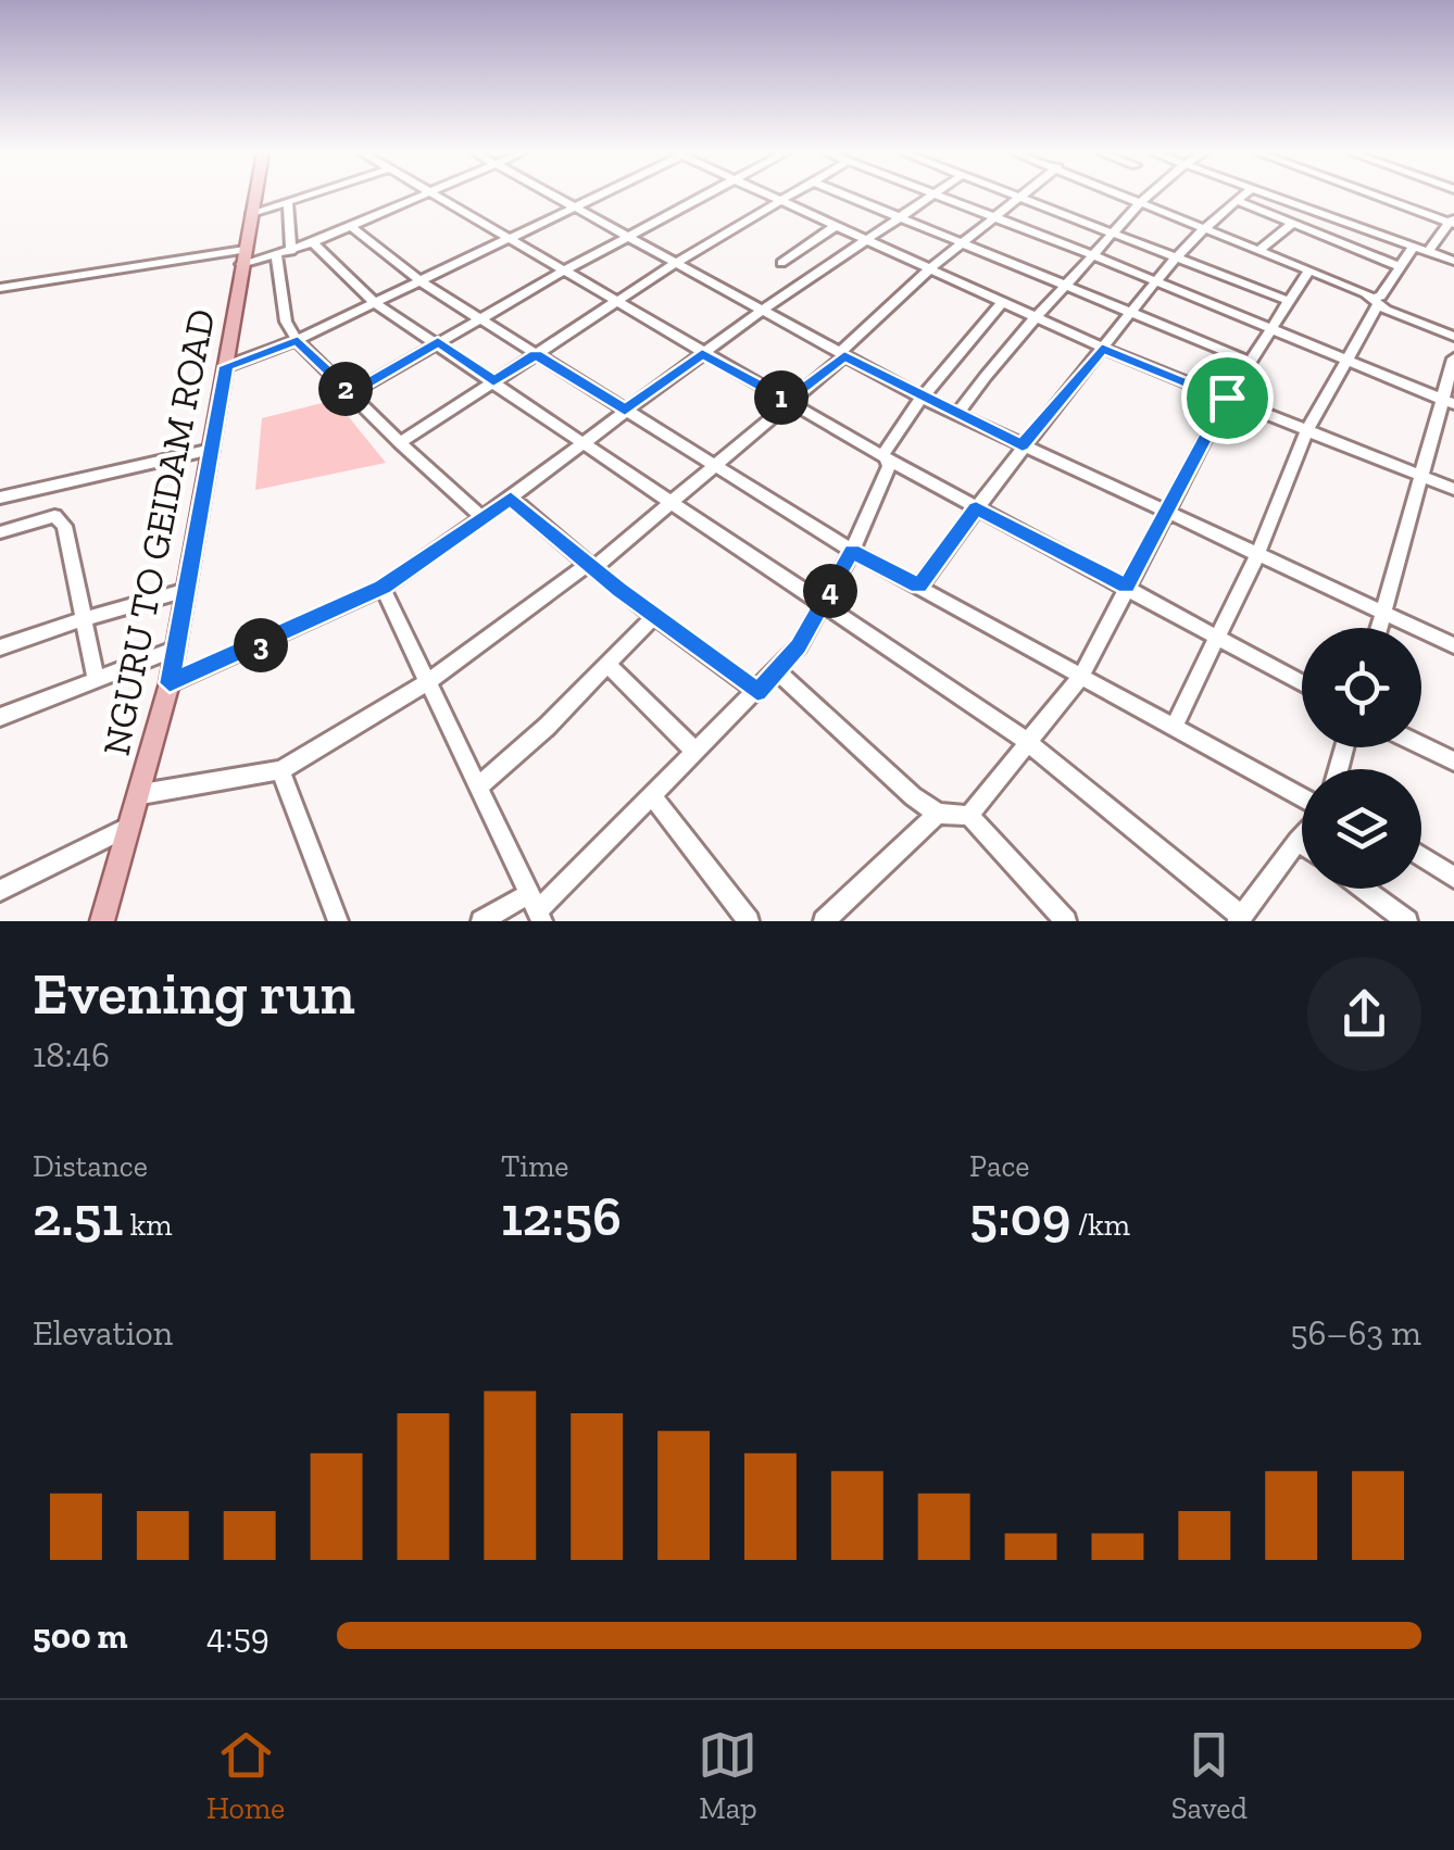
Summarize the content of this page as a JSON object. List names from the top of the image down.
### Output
{
  "streets": {
    "main road": ["NGURU TO GEIDAM ROAD"]
  },
  "page": {
    "pins": [
      "2",
      "1",
      "4",
      "3"
    ],
    "heading": ["Evening run", "18:46"],
    "stats": [
      ["Distance", "2.51 km"],
      ["Time", "12:56"],
      ["Pace", "5:09 /km"]
    ],
    "chart": ["Elevation", "56–63 m"],
    "list": [
      {
        "name": "500 m",
        "note": "4:59"
      }
    ],
    "tabs": ["Home", "Map", "Saved"]
  }
}
